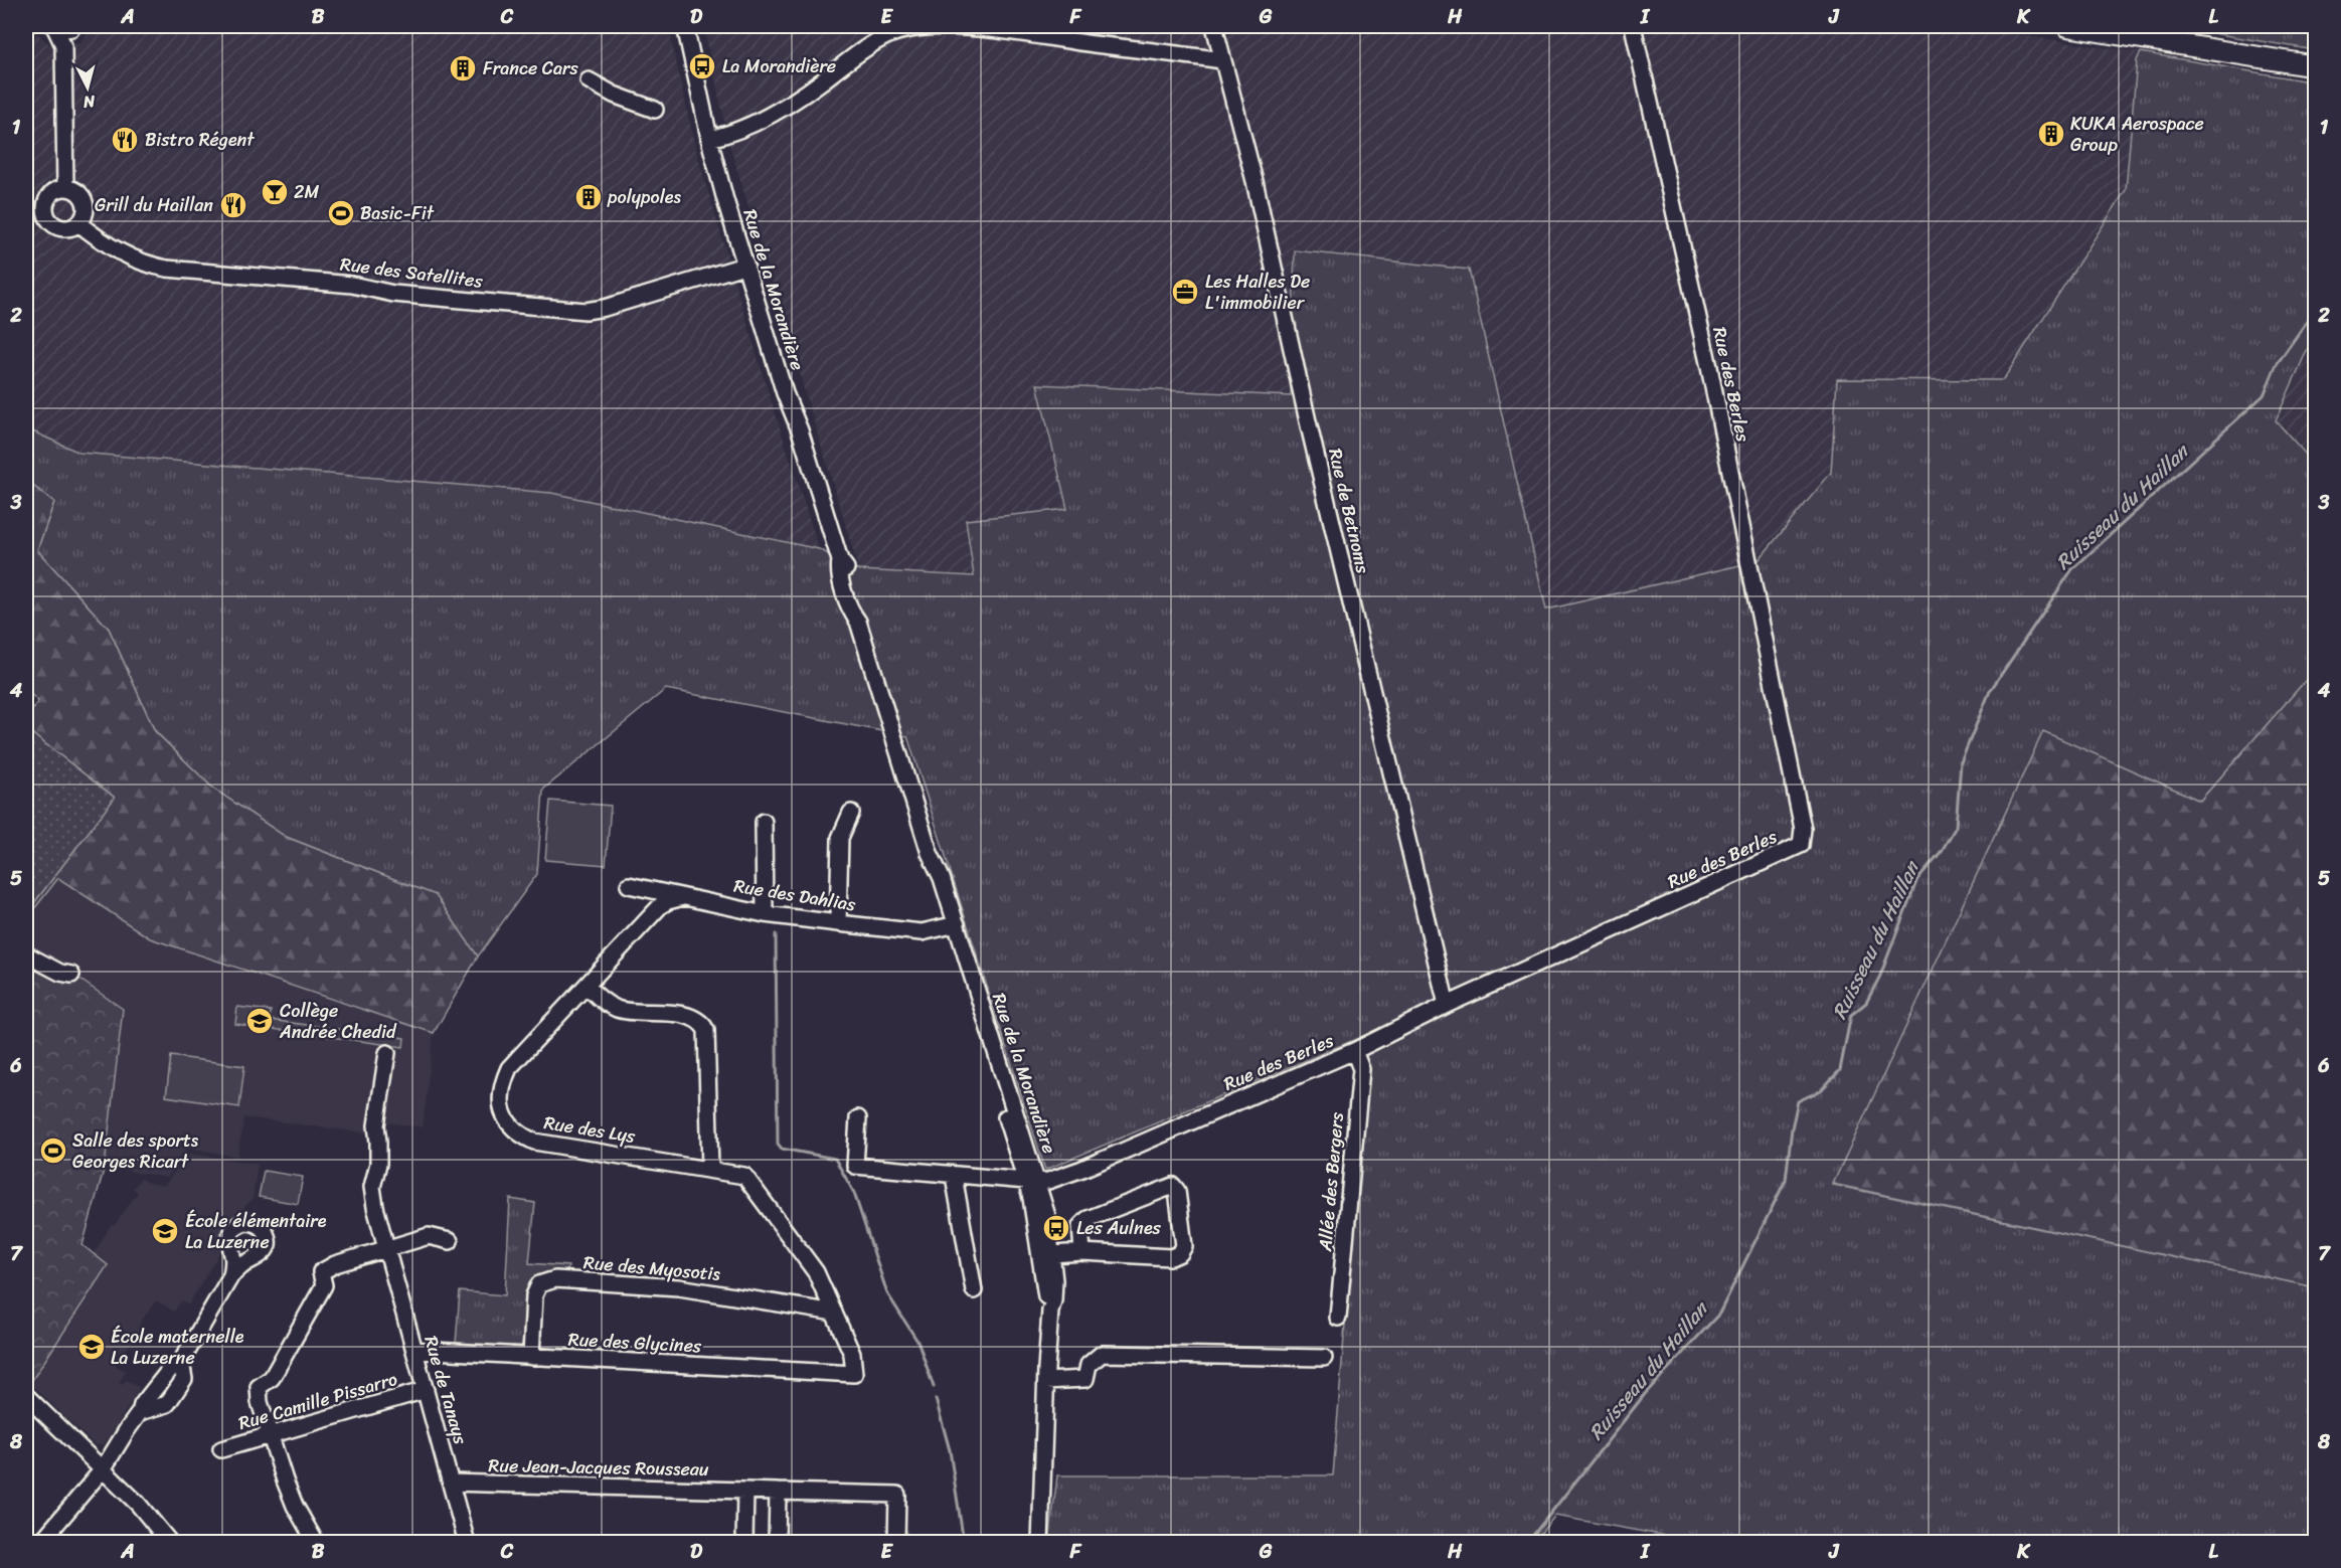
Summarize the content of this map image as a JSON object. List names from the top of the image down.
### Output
{
  "streets": {
    "street": [
      "Rue des Satellites",
      "Rue de la Morandière",
      "Rue des Berles",
      "Rue de Betnoms",
      "Rue des Dahlias",
      "Rue des Lys",
      "Allée des Bergers",
      "Rue des Myosotis",
      "Rue des Glycines",
      "Rue de Tanays",
      "Rue Camille Pissarro",
      "Rue Jean-Jacques Rousseau"
    ]
  },
  "crossings": [
    ["Rue des Satellites", "Rue de la Morandière"],
    ["Rue de la Morandière", "Rue des Berles"],
    ["Rue de la Morandière", "Rue des Dahlias"],
    ["Rue des Berles", "Rue de Betnoms"],
    ["Rue des Berles", "Allée des Bergers"],
    ["Rue des Dahlias", "Rue des Lys"],
    ["Rue des Lys", "Rue des Myosotis"],
    ["Rue des Lys", "Rue des Glycines"],
    ["Rue des Myosotis", "Rue des Glycines"],
    ["Rue des Glycines", "Rue de Tanays"],
    ["Rue de Tanays", "Rue Camille Pissarro"],
    ["Rue de Tanays", "Rue Jean-Jacques Rousseau"]
  ],
  "water": ["Ruisseau du Haillan"],
  "places": {
    "bus stop": ["La Morandière", "Les Aulnes"],
    "building": ["France Cars", "KUKA Aerospace Group", "polypoles"],
    "restaurant": ["Bistro Régent", "Grill du Haillan"],
    "bar": ["2M"],
    "sports": ["Basic-Fit", "Salle des sports Georges Ricart"],
    "office": ["Les Halles De L'immobilier"],
    "school or university": ["Collège Andrée Chedid", "École élémentaire La Luzerne", "École maternelle La Luzerne"]
  },
  "north": "bottom",
  "grid": {
    "columns": [
      "A",
      "B",
      "C",
      "D",
      "E",
      "F",
      "G",
      "H",
      "I",
      "J",
      "K",
      "L"
    ],
    "rows": [
      "1",
      "2",
      "3",
      "4",
      "5",
      "6",
      "7",
      "8"
    ]
  }
}
